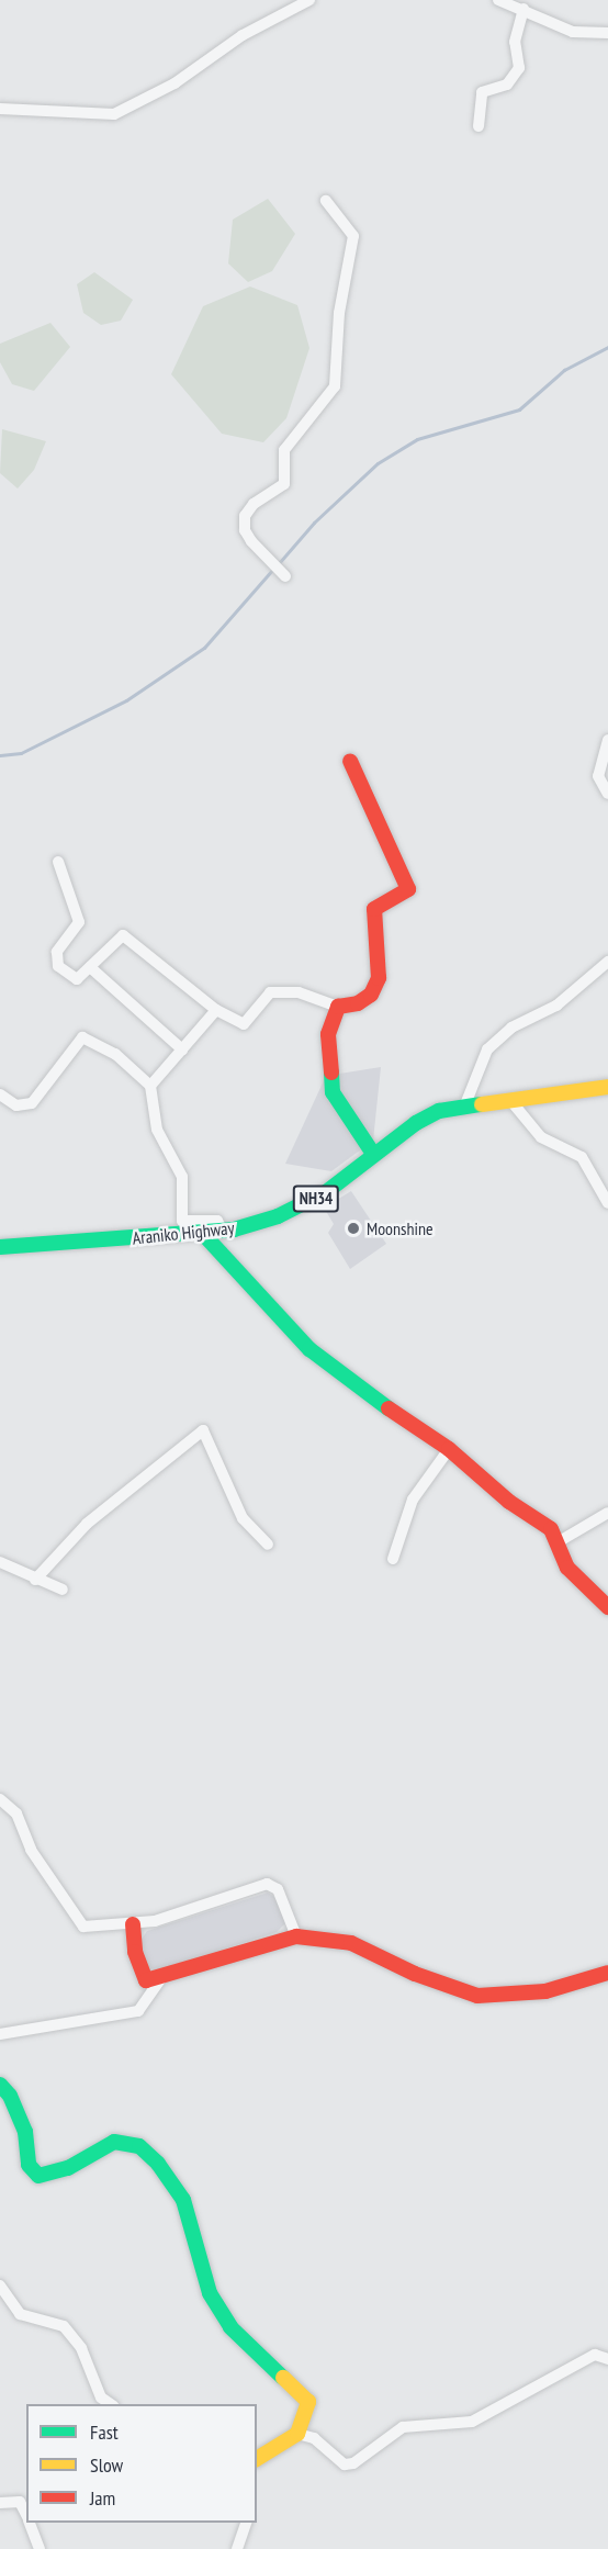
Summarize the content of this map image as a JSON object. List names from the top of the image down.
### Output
{
  "streets": {
    "main road": ["NH34", "Araniko Highway"]
  },
  "places": ["Moonshine"],
  "legend": ["Fast", "Slow", "Jam"]
}
